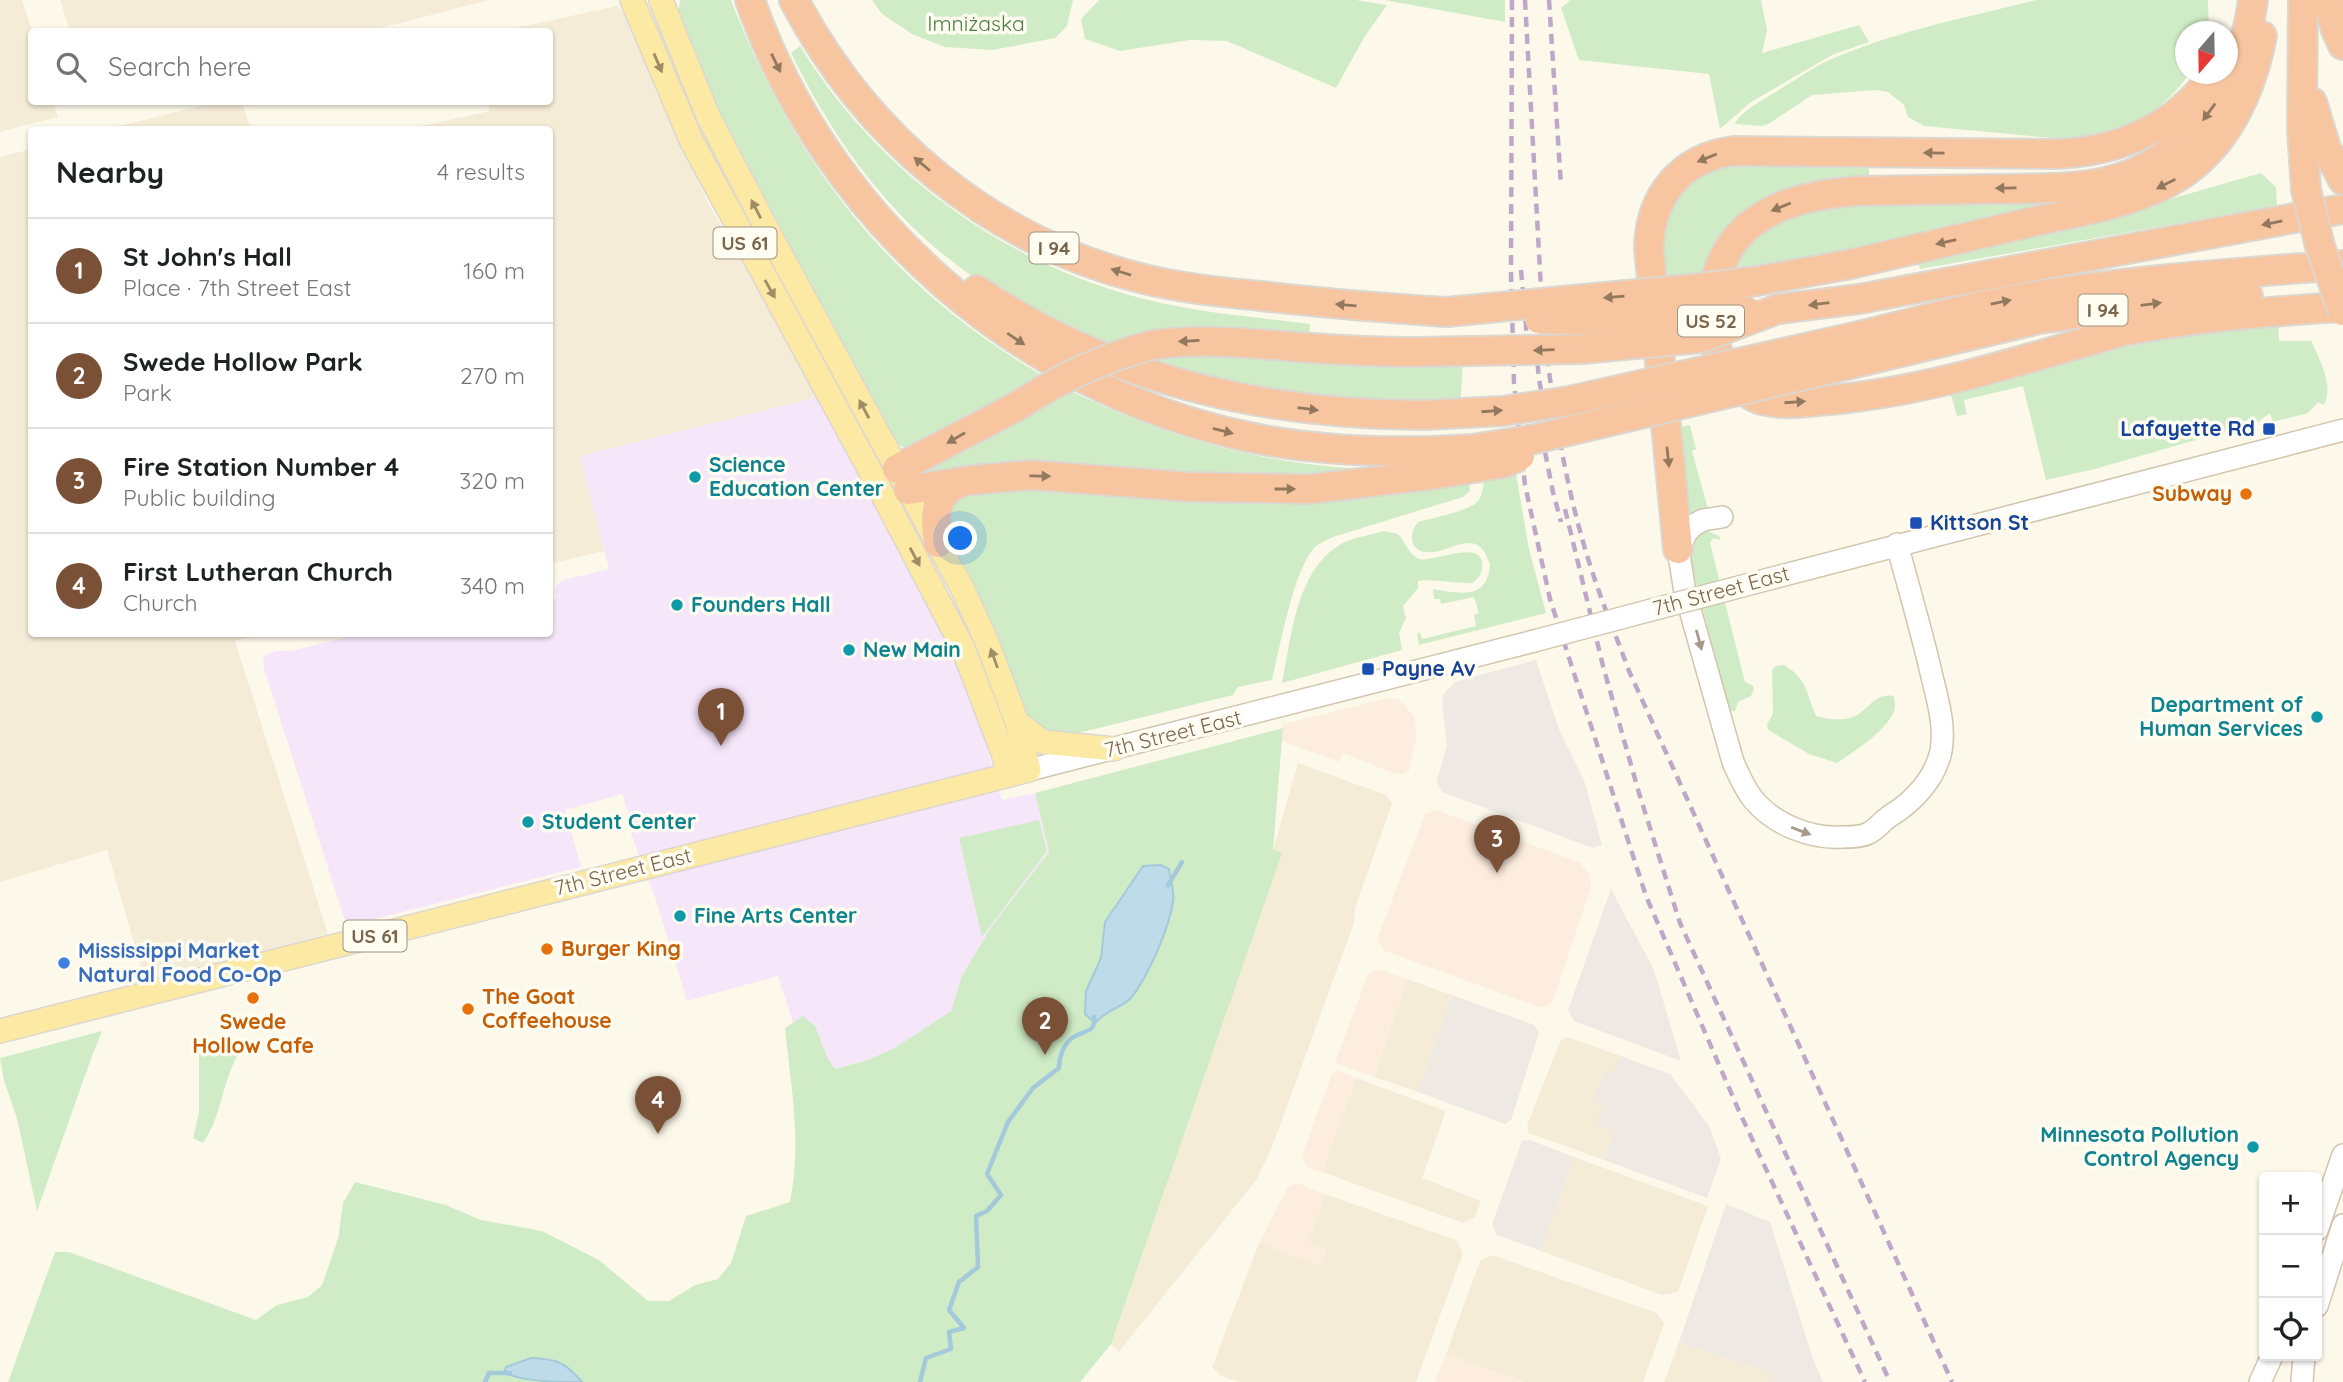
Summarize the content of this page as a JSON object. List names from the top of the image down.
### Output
{
  "streets": {
    "highway": ["I 94", "US 52"],
    "main road": ["US 61", "7th Street East"]
  },
  "crossings": [
    ["US 61", "7th Street East"]
  ],
  "parks": ["Imniżaska"],
  "places": {
    "transit": ["Lafayette Rd", "Kittson St", "Payne Av"],
    "other": [
      "Science Education Center",
      "Subway",
      "Founders Hall",
      "New Main",
      "Department of Human Services",
      "Student Center",
      "Fine Arts Center",
      "Burger King",
      "Mississippi Market Natural Food Co-Op",
      "Swede Hollow Cafe",
      "The Goat Coffeehouse",
      "Minnesota Pollution Control Agency"
    ]
  },
  "north": "bottom",
  "page": {
    "search": "Search here",
    "heading": ["Nearby", "4 results"],
    "list": [
      {
        "mark": "1",
        "name": "St John's Hall",
        "note": "Place · 7th Street East",
        "value": "160 m"
      },
      {
        "mark": "2",
        "name": "Swede Hollow Park",
        "note": "Park",
        "value": "270 m"
      },
      {
        "mark": "3",
        "name": "Fire Station Number 4",
        "note": "Public building",
        "value": "320 m"
      },
      {
        "mark": "4",
        "name": "First Lutheran Church",
        "note": "Church",
        "value": "340 m"
      }
    ],
    "pins": [
      "1",
      "3",
      "2",
      "4"
    ],
    "map_buttons": ["+", "−"]
  }
}
